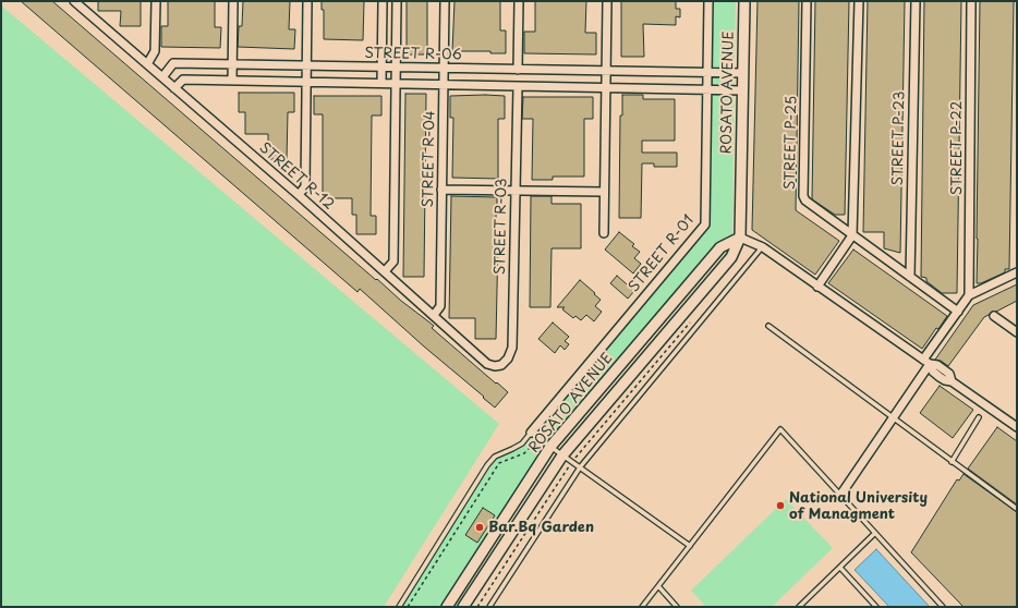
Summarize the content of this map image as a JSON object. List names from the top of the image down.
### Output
{
  "streets": {
    "street": [
      "STREET R-06",
      "ROSATO AVENUE",
      "STREET P-23",
      "STREET P-25",
      "STREET P-22",
      "STREET R-04",
      "STREET R-12",
      "STREET R-03",
      "STREET R-01"
    ]
  },
  "crossings": [
    ["STREET R-06", "ROSATO AVENUE"],
    ["STREET R-06", "STREET R-04"],
    ["STREET R-06", "STREET R-12"],
    ["STREET R-06", "STREET R-03"],
    ["STREET R-06", "STREET R-01"],
    ["STREET P-23", "STREET P-25"],
    ["STREET R-04", "STREET R-12"],
    ["STREET R-12", "STREET R-03"]
  ],
  "places": ["National University of Managment", "Bar.Bq Garden"]
}
